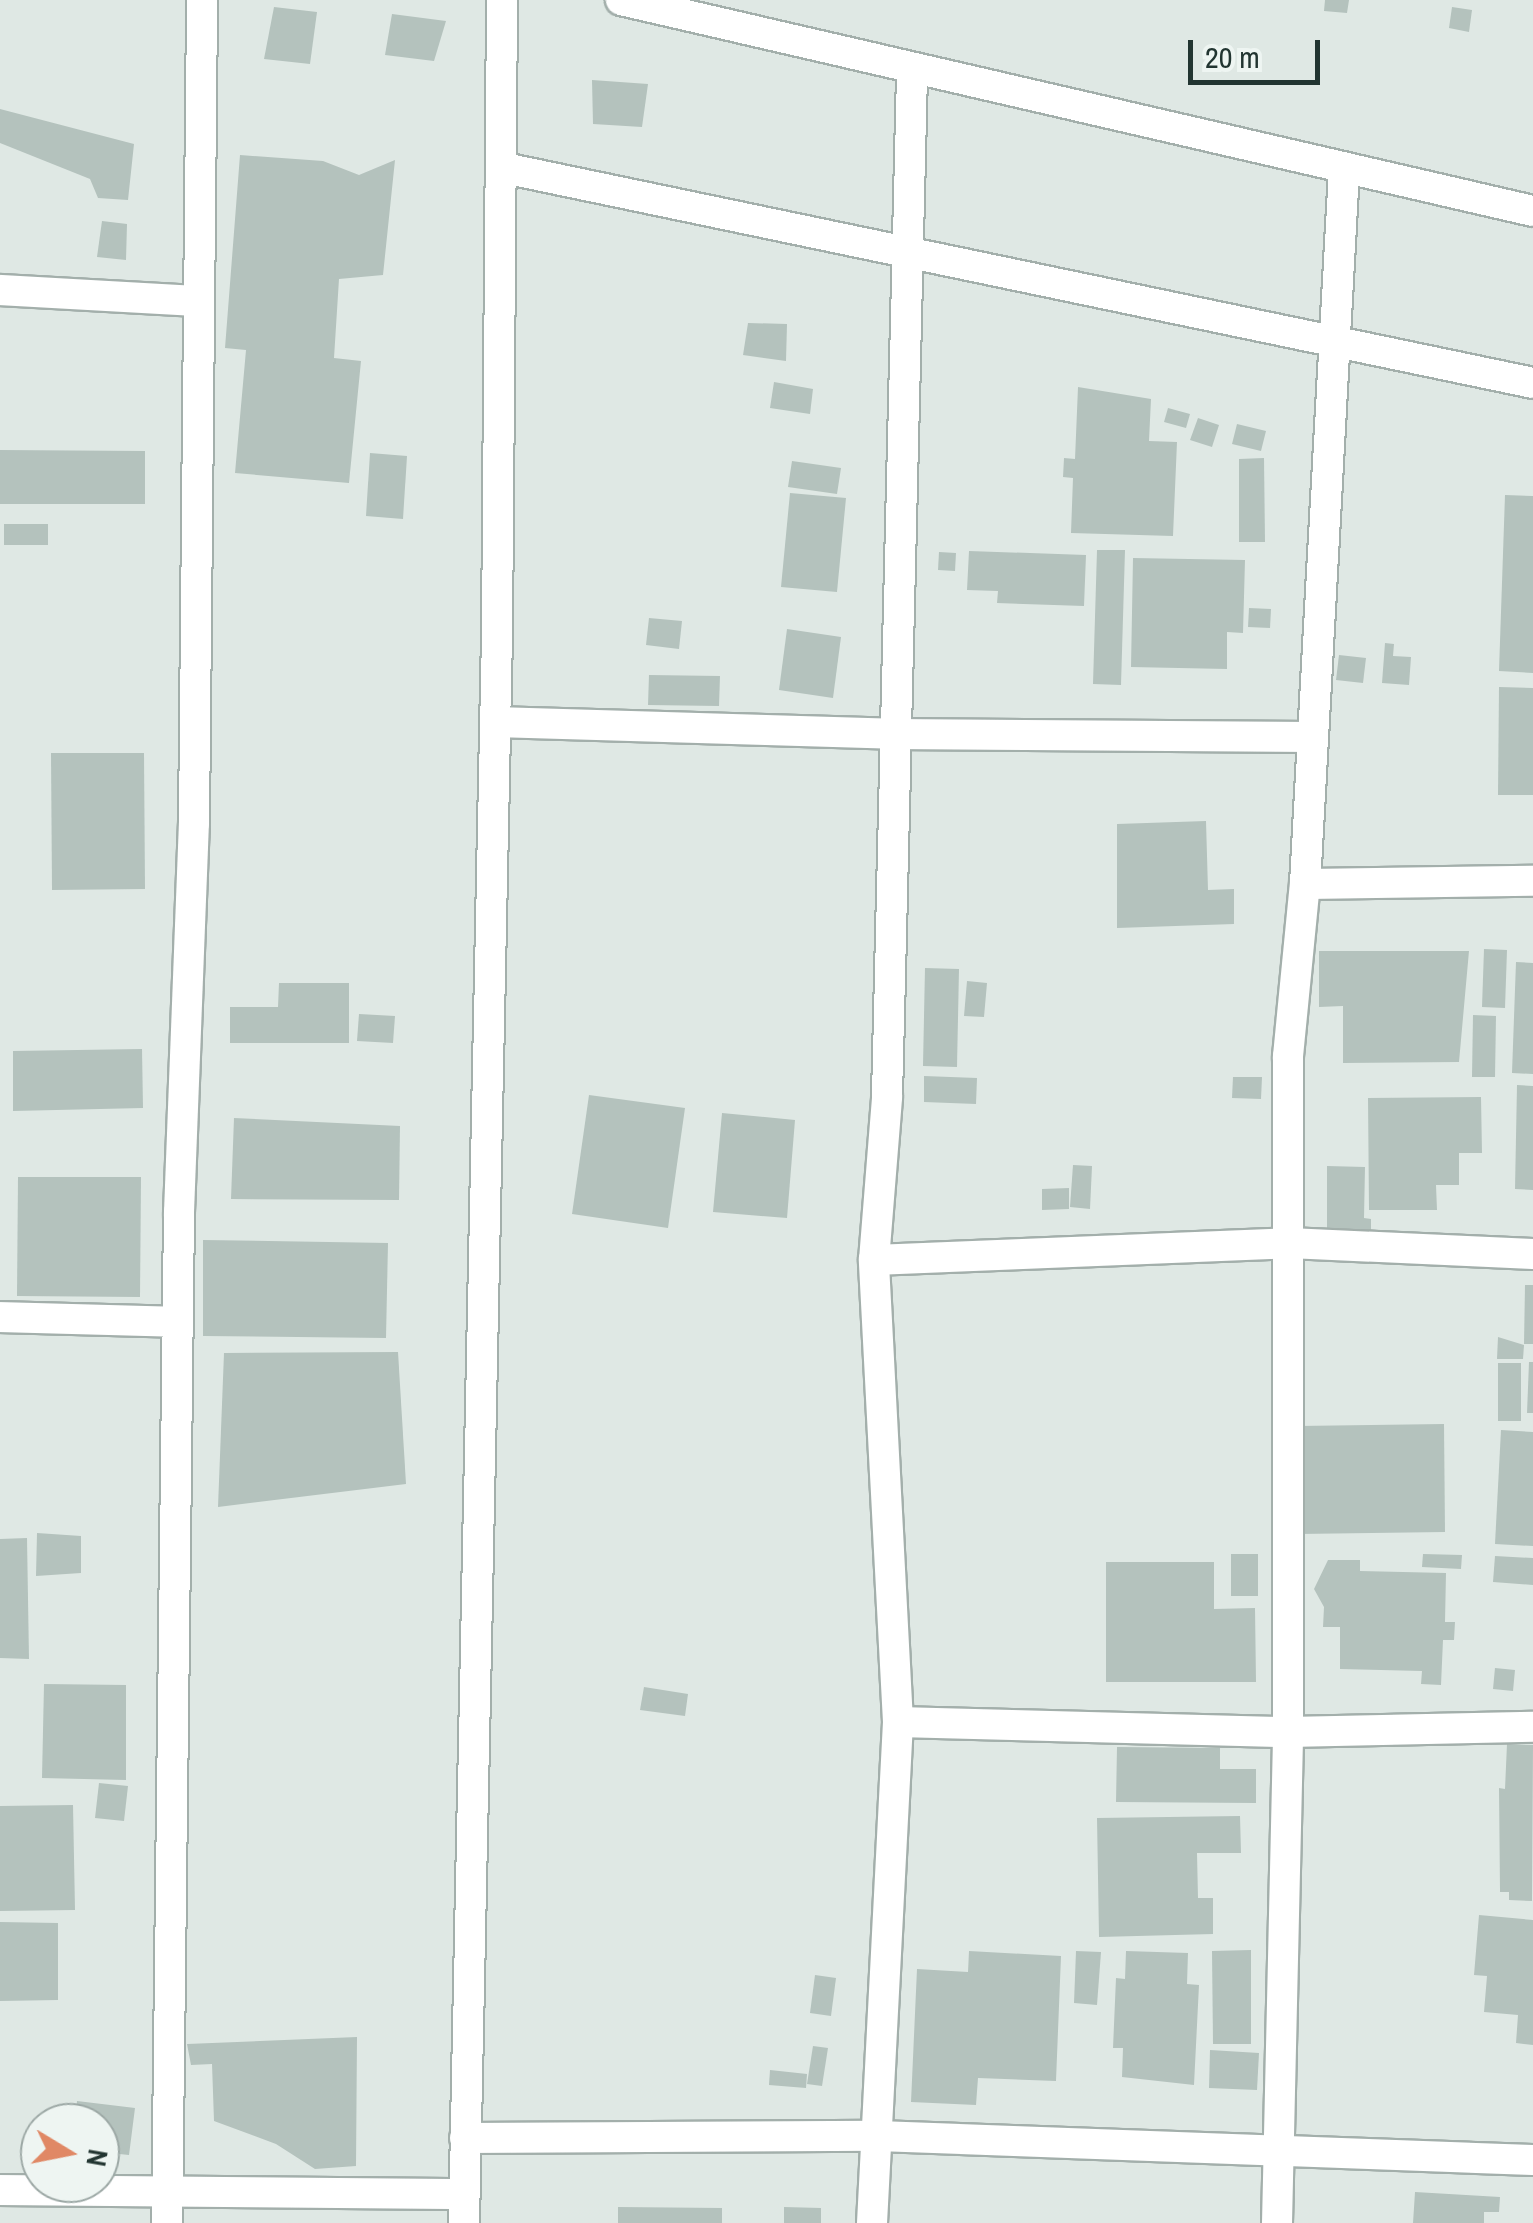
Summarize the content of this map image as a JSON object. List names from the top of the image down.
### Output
{
  "scale_bar": "20 m",
  "north": "right"
}
